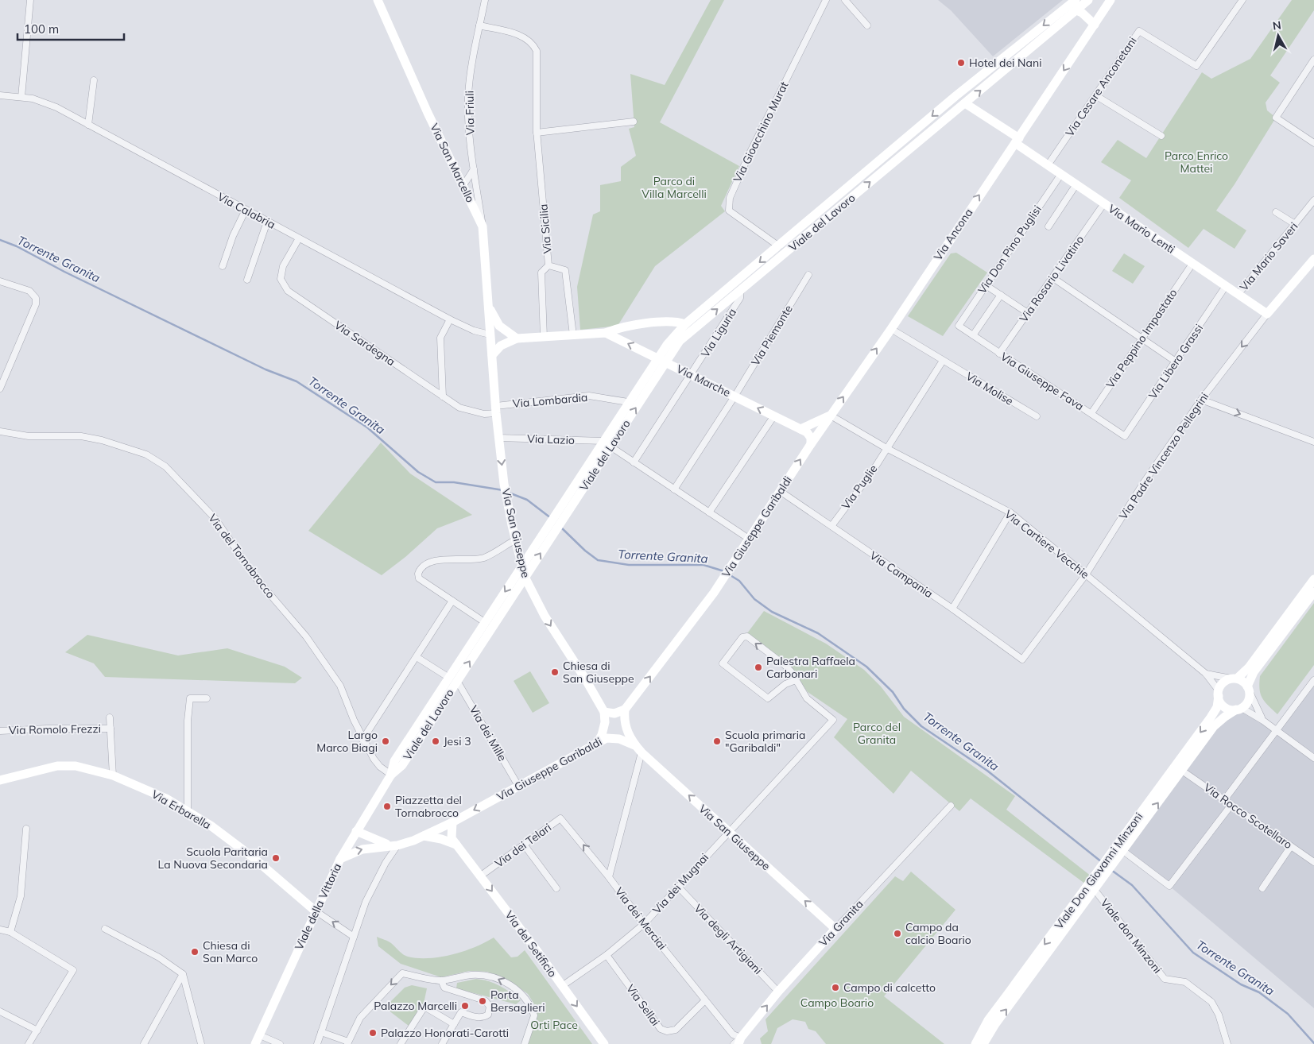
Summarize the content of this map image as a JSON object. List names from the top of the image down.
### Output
{
  "streets": {
    "main road": [
      "Via San Marcello",
      "Viale del Lavoro",
      "Via Mario Lenti",
      "Via Ancona",
      "Via Marche",
      "Via Padre Vincenzo Pellegrini",
      "Via Giuseppe Garibaldi",
      "Via San Giuseppe",
      "Via Erbarella",
      "Viale Don Giovanni Minzoni",
      "Viale della Vittoria",
      "Via Granita",
      "Via del Setificio"
    ],
    "street": [
      "Via Cesare Anconetani",
      "Via Friuli",
      "Via Gioacchino Murat",
      "Via Calabria",
      "Via Sicilia",
      "Via Don Pino Puglisi",
      "Via Mario Saveri",
      "Via Rosario Livatino",
      "Via Liguria",
      "Via Piemonte",
      "Via Peppino Impastato",
      "Via Sardegna",
      "Via Libero Grassi",
      "Via Giuseppe Fava",
      "Via Molise",
      "Via Lombardia",
      "Via Lazio",
      "Via Puglie",
      "Via Cartiere Vecchie",
      "Via del Tornabrocco",
      "Via Campania",
      "Via Romolo Frezzi",
      "Via dei Mille",
      "Via Rocco Scotellaro",
      "Via dei Telari",
      "Via dei Mugnai",
      "Via dei Merciai",
      "Viale don Minzoni",
      "Via degli Artigiani",
      "Via Sellai"
    ]
  },
  "crossings": [
    ["Via Cesare Anconetani", "Via Mario Lenti"],
    ["Via Friuli", "Via San Marcello"],
    ["Via Friuli", "Via Sicilia"],
    ["Via Gioacchino Murat", "Viale del Lavoro"],
    ["Via San Marcello", "Via Calabria"],
    ["Via San Marcello", "Via San Giuseppe"],
    ["Via Calabria", "Via Sardegna"],
    ["Via Calabria", "Via San Giuseppe"],
    ["Viale del Lavoro", "Via Mario Lenti"],
    ["Viale del Lavoro", "Via Liguria"],
    ["Viale del Lavoro", "Via Marche"],
    ["Viale del Lavoro", "Via Lombardia"],
    ["Viale del Lavoro", "Via Lazio"],
    ["Viale del Lavoro", "Via San Giuseppe"],
    ["Viale del Lavoro", "Via del Tornabrocco"],
    ["Viale del Lavoro", "Via dei Mille"],
    ["Viale del Lavoro", "Viale della Vittoria"],
    ["Via Mario Lenti", "Via Ancona"],
    ["Via Mario Lenti", "Via Don Pino Puglisi"],
    ["Via Mario Lenti", "Via Mario Saveri"],
    ["Via Mario Lenti", "Via Rosario Livatino"],
    ["Via Mario Lenti", "Via Peppino Impastato"],
    ["Via Mario Lenti", "Via Libero Grassi"],
    ["Via Mario Lenti", "Via Padre Vincenzo Pellegrini"],
    ["Via Ancona", "Via Marche"],
    ["Via Ancona", "Via Molise"],
    ["Via Ancona", "Via Giuseppe Garibaldi"],
    ["Via Ancona", "Via Cartiere Vecchie"],
    ["Via Don Pino Puglisi", "Via Giuseppe Fava"],
    ["Via Rosario Livatino", "Via Giuseppe Fava"],
    ["Via Liguria", "Via Marche"],
    ["Via Piemonte", "Via Marche"],
    ["Via Peppino Impastato", "Via Giuseppe Fava"],
    ["Via Sardegna", "Via Lombardia"],
    ["Via Sardegna", "Via San Giuseppe"],
    ["Via Libero Grassi", "Via Giuseppe Fava"],
    ["Via Marche", "Via Giuseppe Garibaldi"],
    ["Via Lombardia", "Via San Giuseppe"],
    ["Via Lazio", "Via San Giuseppe"],
    ["Via Padre Vincenzo Pellegrini", "Via Cartiere Vecchie"],
    ["Via Padre Vincenzo Pellegrini", "Via Campania"],
    ["Via Puglie", "Via Cartiere Vecchie"],
    ["Via Puglie", "Via Campania"],
    ["Via Giuseppe Garibaldi", "Via San Giuseppe"],
    ["Via Giuseppe Garibaldi", "Via Campania"],
    ["Via Giuseppe Garibaldi", "Via dei Mille"],
    ["Via Giuseppe Garibaldi", "Via del Setificio"],
    ["Via San Giuseppe", "Via dei Mugnai"],
    ["Via San Giuseppe", "Via dei Merciai"],
    ["Via San Giuseppe", "Via Granita"],
    ["Via Cartiere Vecchie", "Viale Don Giovanni Minzoni"],
    ["Via del Tornabrocco", "Viale della Vittoria"],
    ["Via Romolo Frezzi", "Via Erbarella"],
    ["Via Erbarella", "Viale della Vittoria"],
    ["Via Rocco Scotellaro", "Viale Don Giovanni Minzoni"],
    ["Via dei Telari", "Via dei Merciai"],
    ["Via dei Telari", "Via del Setificio"],
    ["Viale Don Giovanni Minzoni", "Viale don Minzoni"],
    ["Via dei Mugnai", "Via dei Merciai"],
    ["Via dei Mugnai", "Via degli Artigiani"],
    ["Via dei Mugnai", "Via del Setificio"],
    ["Via dei Mugnai", "Via Sellai"],
    ["Via dei Merciai", "Via Granita"],
    ["Via dei Merciai", "Via Sellai"],
    ["Via Granita", "Via degli Artigiani"]
  ],
  "one_way": ["Via Marche", "Via del Setificio"],
  "water": ["Torrente Granita"],
  "parks": [
    "Parco Enrico Mattei",
    "Parco di Villa Marcelli",
    "Parco del Granita",
    "Campo Boario",
    "Orti Pace"
  ],
  "places": [
    "Hotel dei Nani",
    "Palestra Raffaela Carbonari",
    "Chiesa di San Giuseppe",
    "Largo Marco Biagi",
    "Jesi 3",
    "Scuola primaria \"Garibaldi\"",
    "Piazzetta del Tornabrocco",
    "Scuola Paritaria La Nuova Secondaria",
    "Campo da calcio Boario",
    "Chiesa di San Marco",
    "Campo di calcetto",
    "Porta Bersaglieri",
    "Palazzo Marcelli",
    "Palazzo Honorati-Carotti"
  ],
  "scale_bar": "100 m",
  "north": "top"
}
